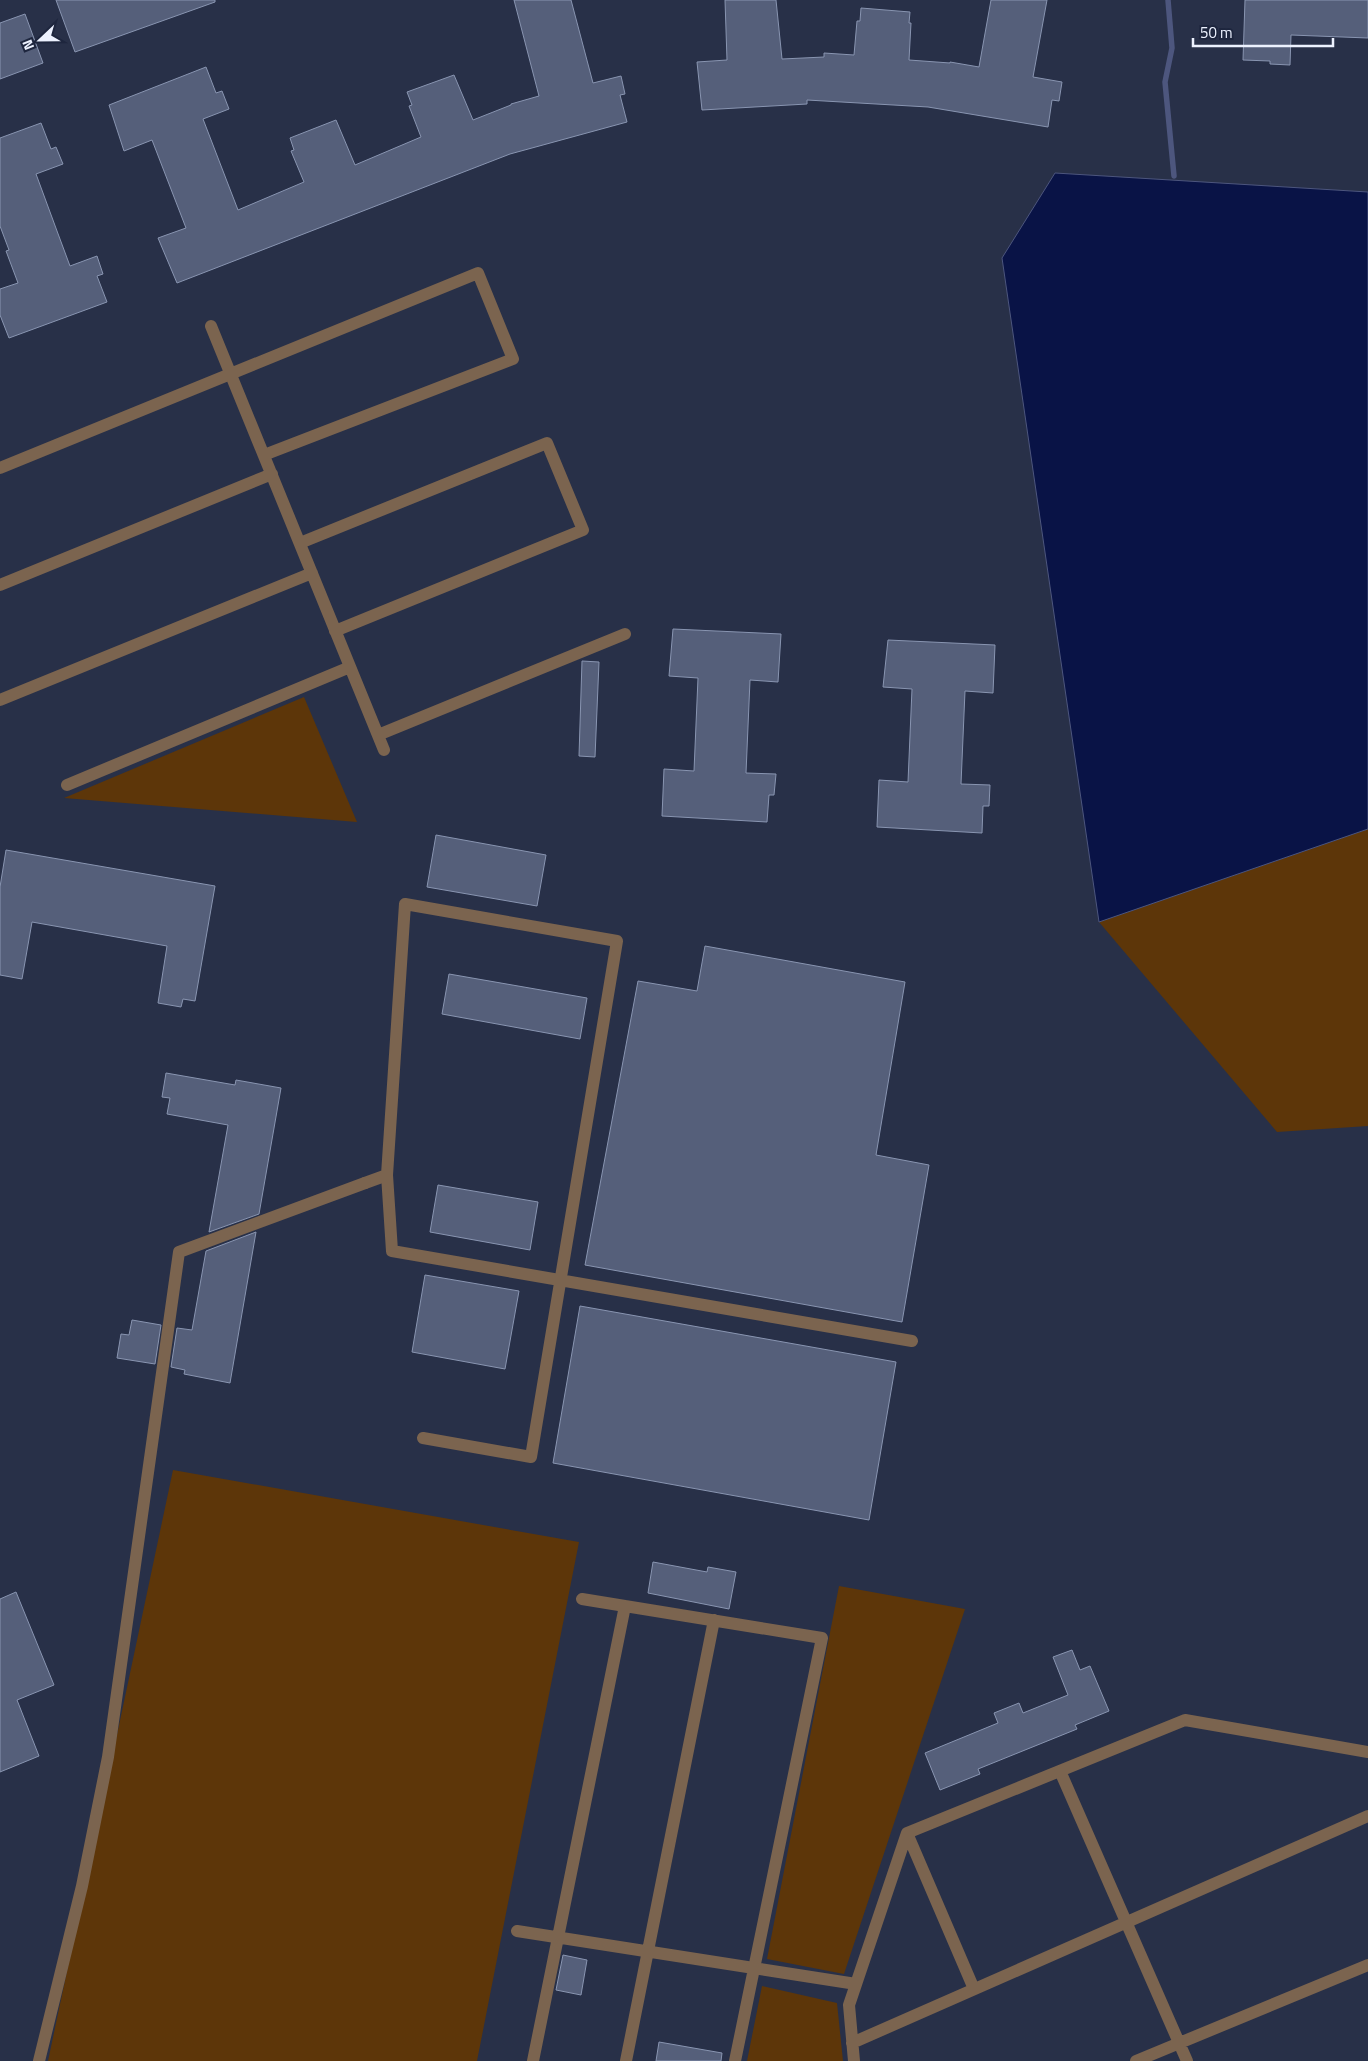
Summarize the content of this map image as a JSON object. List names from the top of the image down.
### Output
{
  "scale_bar": "50 m",
  "north": "left"
}
